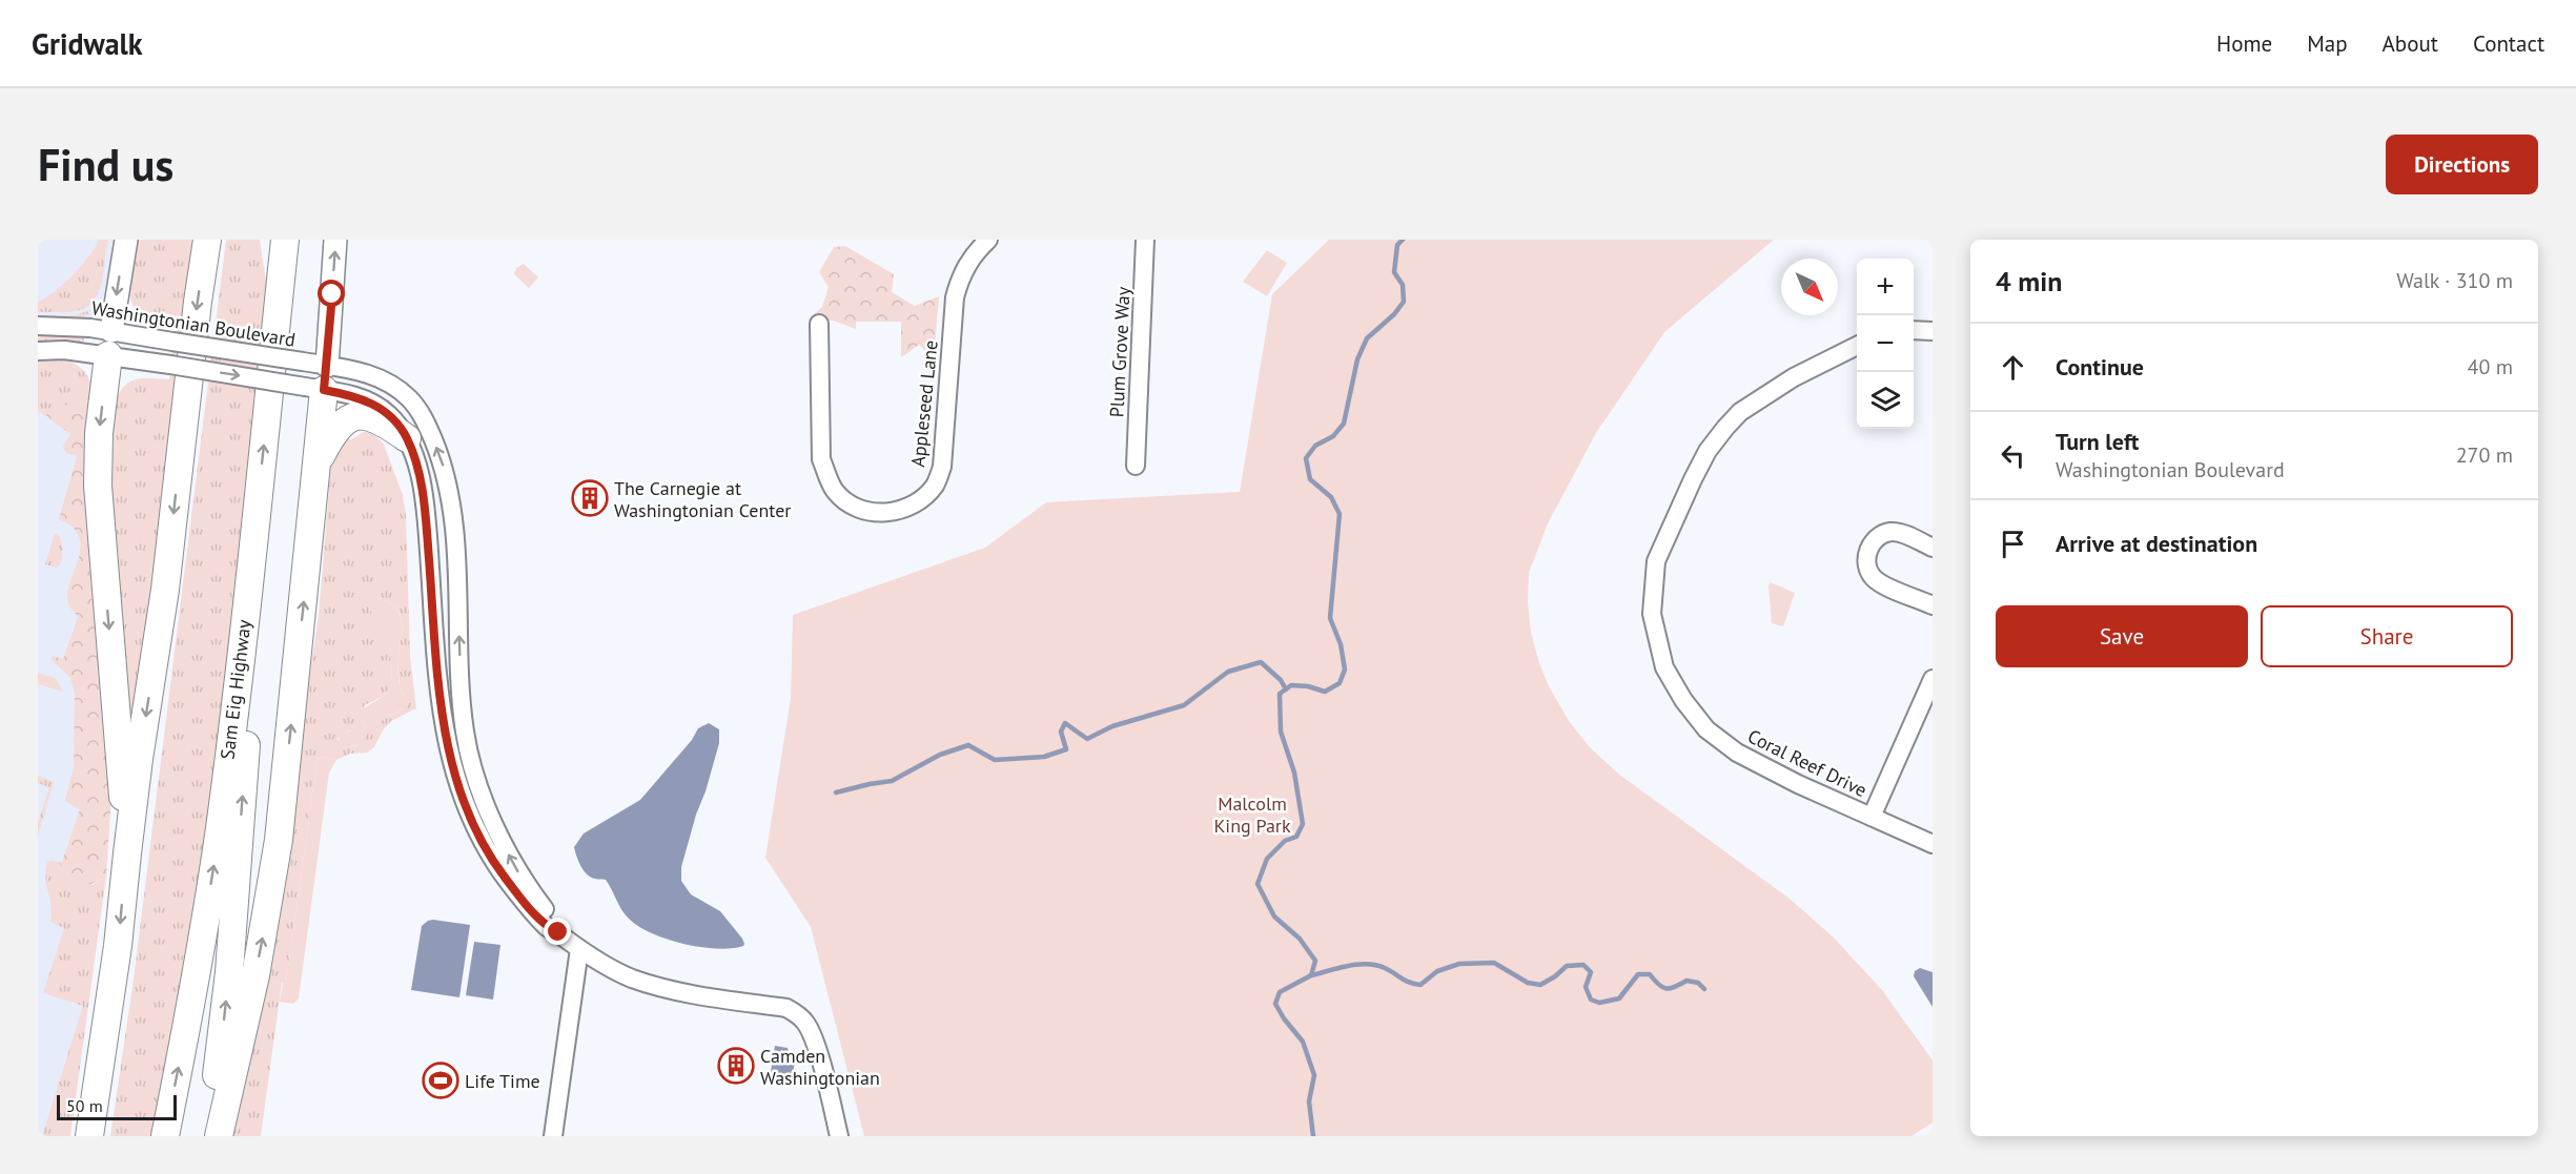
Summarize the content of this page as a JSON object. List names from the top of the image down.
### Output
{
  "streets": {
    "highway": ["Sam Eig Highway"],
    "street": [
      "Washingtonian Boulevard",
      "Plum Grove Way",
      "Appleseed Lane",
      "Coral Reef Drive"
    ]
  },
  "parks": ["Malcolm King Park"],
  "places": {
    "building": ["The Carnegie at Washingtonian Center", "Camden Washingtonian"],
    "sports": ["Life Time"]
  },
  "scale_bar": "50 m",
  "north": "bottom right",
  "page": {
    "header": "Gridwalk",
    "nav": [
      "Home",
      "Map",
      "About",
      "Contact"
    ],
    "buttons": [
      "Directions",
      ["Save", "Share"]
    ],
    "title": "Find us",
    "heading": ["4 min", "Walk · 310 m"],
    "map_buttons": ["+", "−"],
    "list": [
      ["Continue", "40 m"],
      ["Turn left", "Washingtonian Boulevard", "270 m"],
      "Arrive at destination"
    ],
    "scale": "50 m"
  }
}
